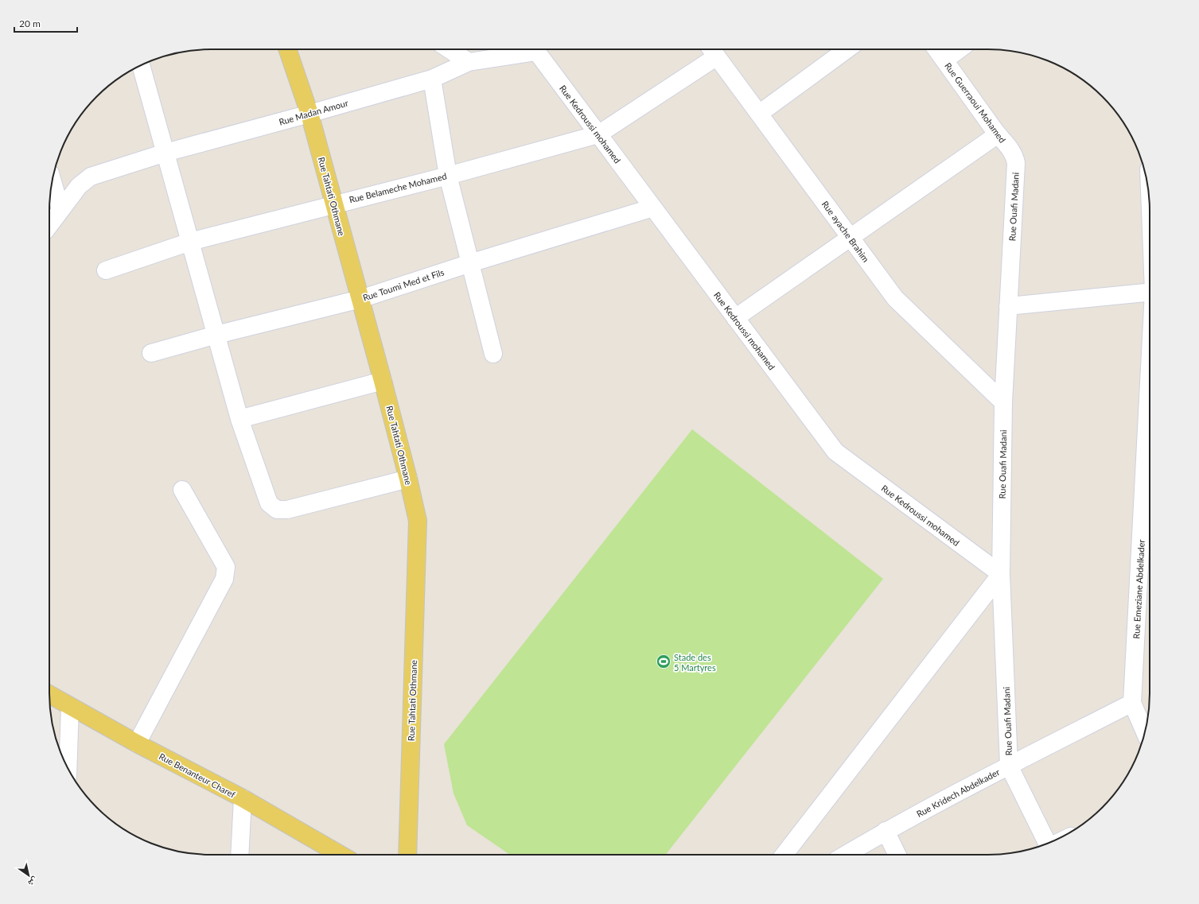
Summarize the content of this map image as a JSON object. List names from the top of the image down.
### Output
{
  "streets": {
    "main road": ["Rue Tahtati Othmane", "Rue Benanteur Charef"],
    "street": [
      "Rue Guerraoui Mohamed",
      "Rue Madan Amour",
      "Rue Kedroussi mohamed",
      "Rue Belameche Mohamed",
      "Rue Ouafi Madani",
      "Rue ayache Brahim",
      "Rue Toumi Med et Fils",
      "Rue Emeziane Abdelkader",
      "Rue Kridech Abdelkader"
    ]
  },
  "crossings": [
    ["Rue Guerraoui Mohamed", "Rue Ouafi Madani"],
    ["Rue Madan Amour", "Rue Tahtati Othmane"],
    ["Rue Kedroussi mohamed", "Rue Belameche Mohamed"],
    ["Rue Kedroussi mohamed", "Rue Ouafi Madani"],
    ["Rue Kedroussi mohamed", "Rue Toumi Med et Fils"],
    ["Rue Belameche Mohamed", "Rue Tahtati Othmane"],
    ["Rue Belameche Mohamed", "Rue ayache Brahim"],
    ["Rue Tahtati Othmane", "Rue Toumi Med et Fils"],
    ["Rue Ouafi Madani", "Rue ayache Brahim"],
    ["Rue Ouafi Madani", "Rue Kridech Abdelkader"],
    ["Rue Emeziane Abdelkader", "Rue Kridech Abdelkader"]
  ],
  "places": {
    "sports": ["Stade des 5 Martyres"]
  },
  "scale_bar": "20 m",
  "north": "bottom right"
}
